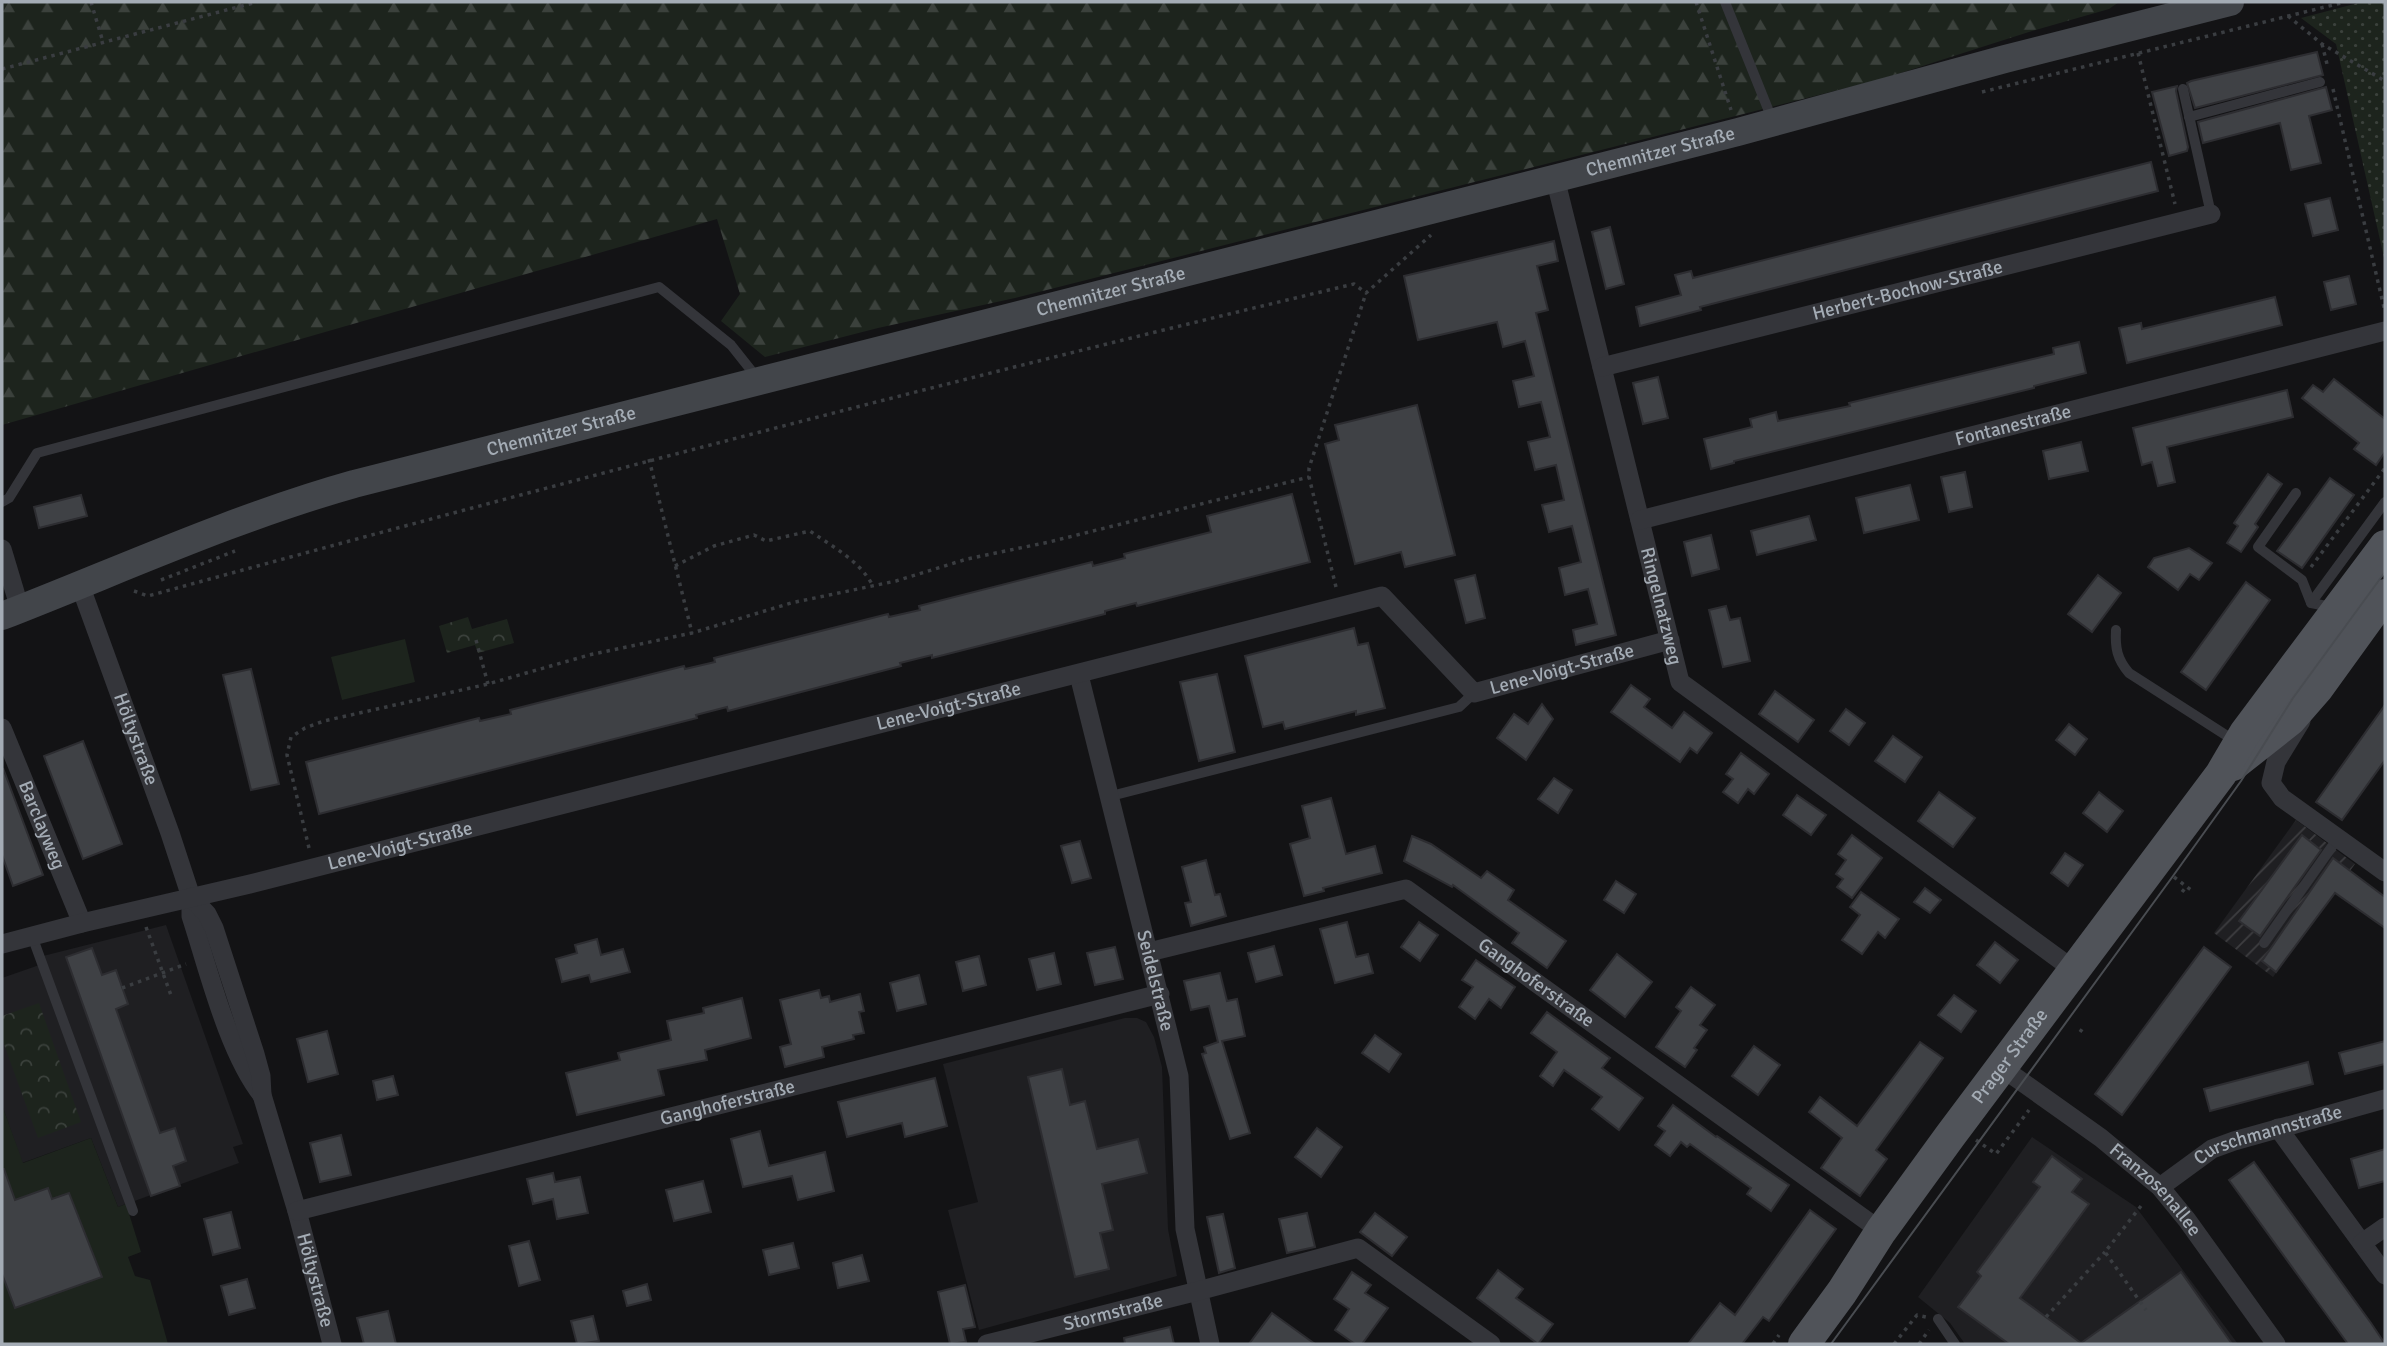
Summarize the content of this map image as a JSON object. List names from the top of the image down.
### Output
{
  "streets": {
    "main road": ["Chemnitzer Straße", "Prager Straße"],
    "street": [
      "Herbert-Bochow-Straße",
      "Fontanestraße",
      "Ringelnatzweg",
      "Lene-Voigt-Straße",
      "Höltystraße",
      "Barclayweg",
      "Seidelstraße",
      "Ganghoferstraße",
      "Curschmannstraße",
      "Franzosenallee",
      "Stormstraße"
    ]
  },
  "crossings": [
    ["Chemnitzer Straße", "Ringelnatzweg"],
    ["Chemnitzer Straße", "Höltystraße"],
    ["Herbert-Bochow-Straße", "Ringelnatzweg"],
    ["Fontanestraße", "Ringelnatzweg"],
    ["Ringelnatzweg", "Lene-Voigt-Straße"],
    ["Ringelnatzweg", "Prager Straße"],
    ["Lene-Voigt-Straße", "Höltystraße"],
    ["Lene-Voigt-Straße", "Seidelstraße"],
    ["Höltystraße", "Ganghoferstraße"],
    ["Seidelstraße", "Ganghoferstraße"],
    ["Seidelstraße", "Stormstraße"],
    ["Ganghoferstraße", "Prager Straße"],
    ["Prager Straße", "Franzosenallee"],
    ["Curschmannstraße", "Franzosenallee"]
  ]
}
